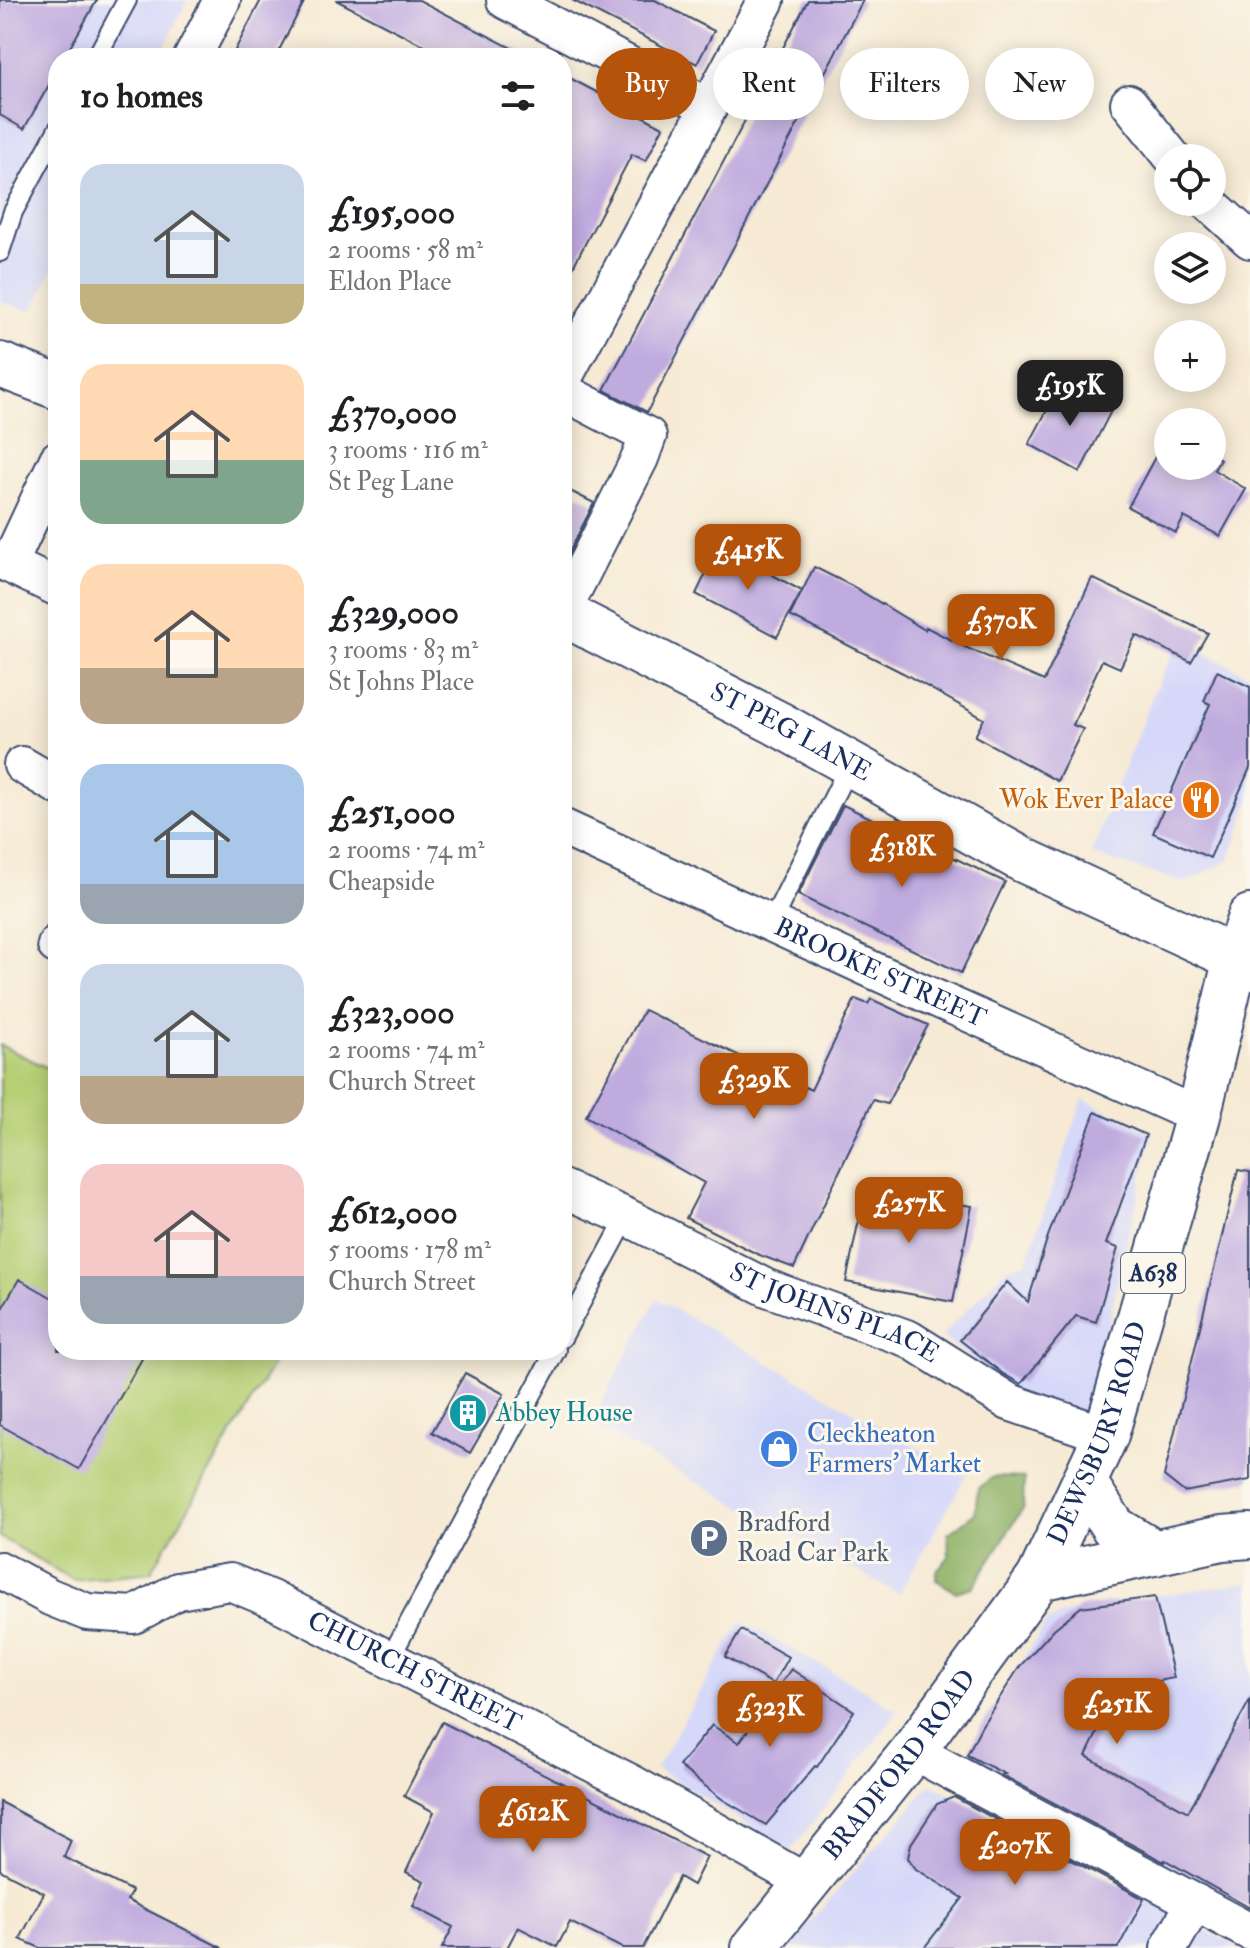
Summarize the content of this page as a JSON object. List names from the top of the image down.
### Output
{
  "streets": {
    "main road": [
      "ST PEG LANE",
      "A638",
      "DEWSBURY ROAD",
      "BRADFORD ROAD"
    ],
    "street": ["BROOKE STREET", "ST JOHNS PLACE", "CHURCH STREET"]
  },
  "crossings": [
    ["ST PEG LANE", "DEWSBURY ROAD"],
    ["BROOKE STREET", "DEWSBURY ROAD"],
    ["ST JOHNS PLACE", "DEWSBURY ROAD"],
    ["DEWSBURY ROAD", "BRADFORD ROAD"],
    ["CHURCH STREET", "BRADFORD ROAD"]
  ],
  "places": {
    "restaurant": ["Wok Ever Palace"],
    "building": ["Abbey House"],
    "shop": ["Cleckheaton Farmers' Market"],
    "parking": ["Bradford Road Car Park"]
  },
  "page": {
    "chip": [
      "Buy",
      "Rent",
      "Filters",
      "New"
    ],
    "heading": "10 homes",
    "map_buttons": ["+", "−"],
    "list": [
      {
        "name": "£195,000",
        "note": "2 rooms · 58 m² · Eldon Place"
      },
      {
        "name": "£370,000",
        "note": "3 rooms · 116 m² · St Peg Lane"
      },
      {
        "name": "£329,000",
        "note": "3 rooms · 83 m² · St Johns Place"
      },
      {
        "name": "£251,000",
        "note": "2 rooms · 74 m² · Cheapside"
      },
      {
        "name": "£323,000",
        "note": "2 rooms · 74 m² · Church Street"
      },
      {
        "name": "£612,000",
        "note": "5 rooms · 178 m² · Church Street"
      }
    ],
    "price": [
      "£195K",
      "£415K",
      "£370K",
      "£318K",
      "£329K",
      "£257K",
      "£251K",
      "£323K",
      "£612K",
      "£207K"
    ]
  }
}
